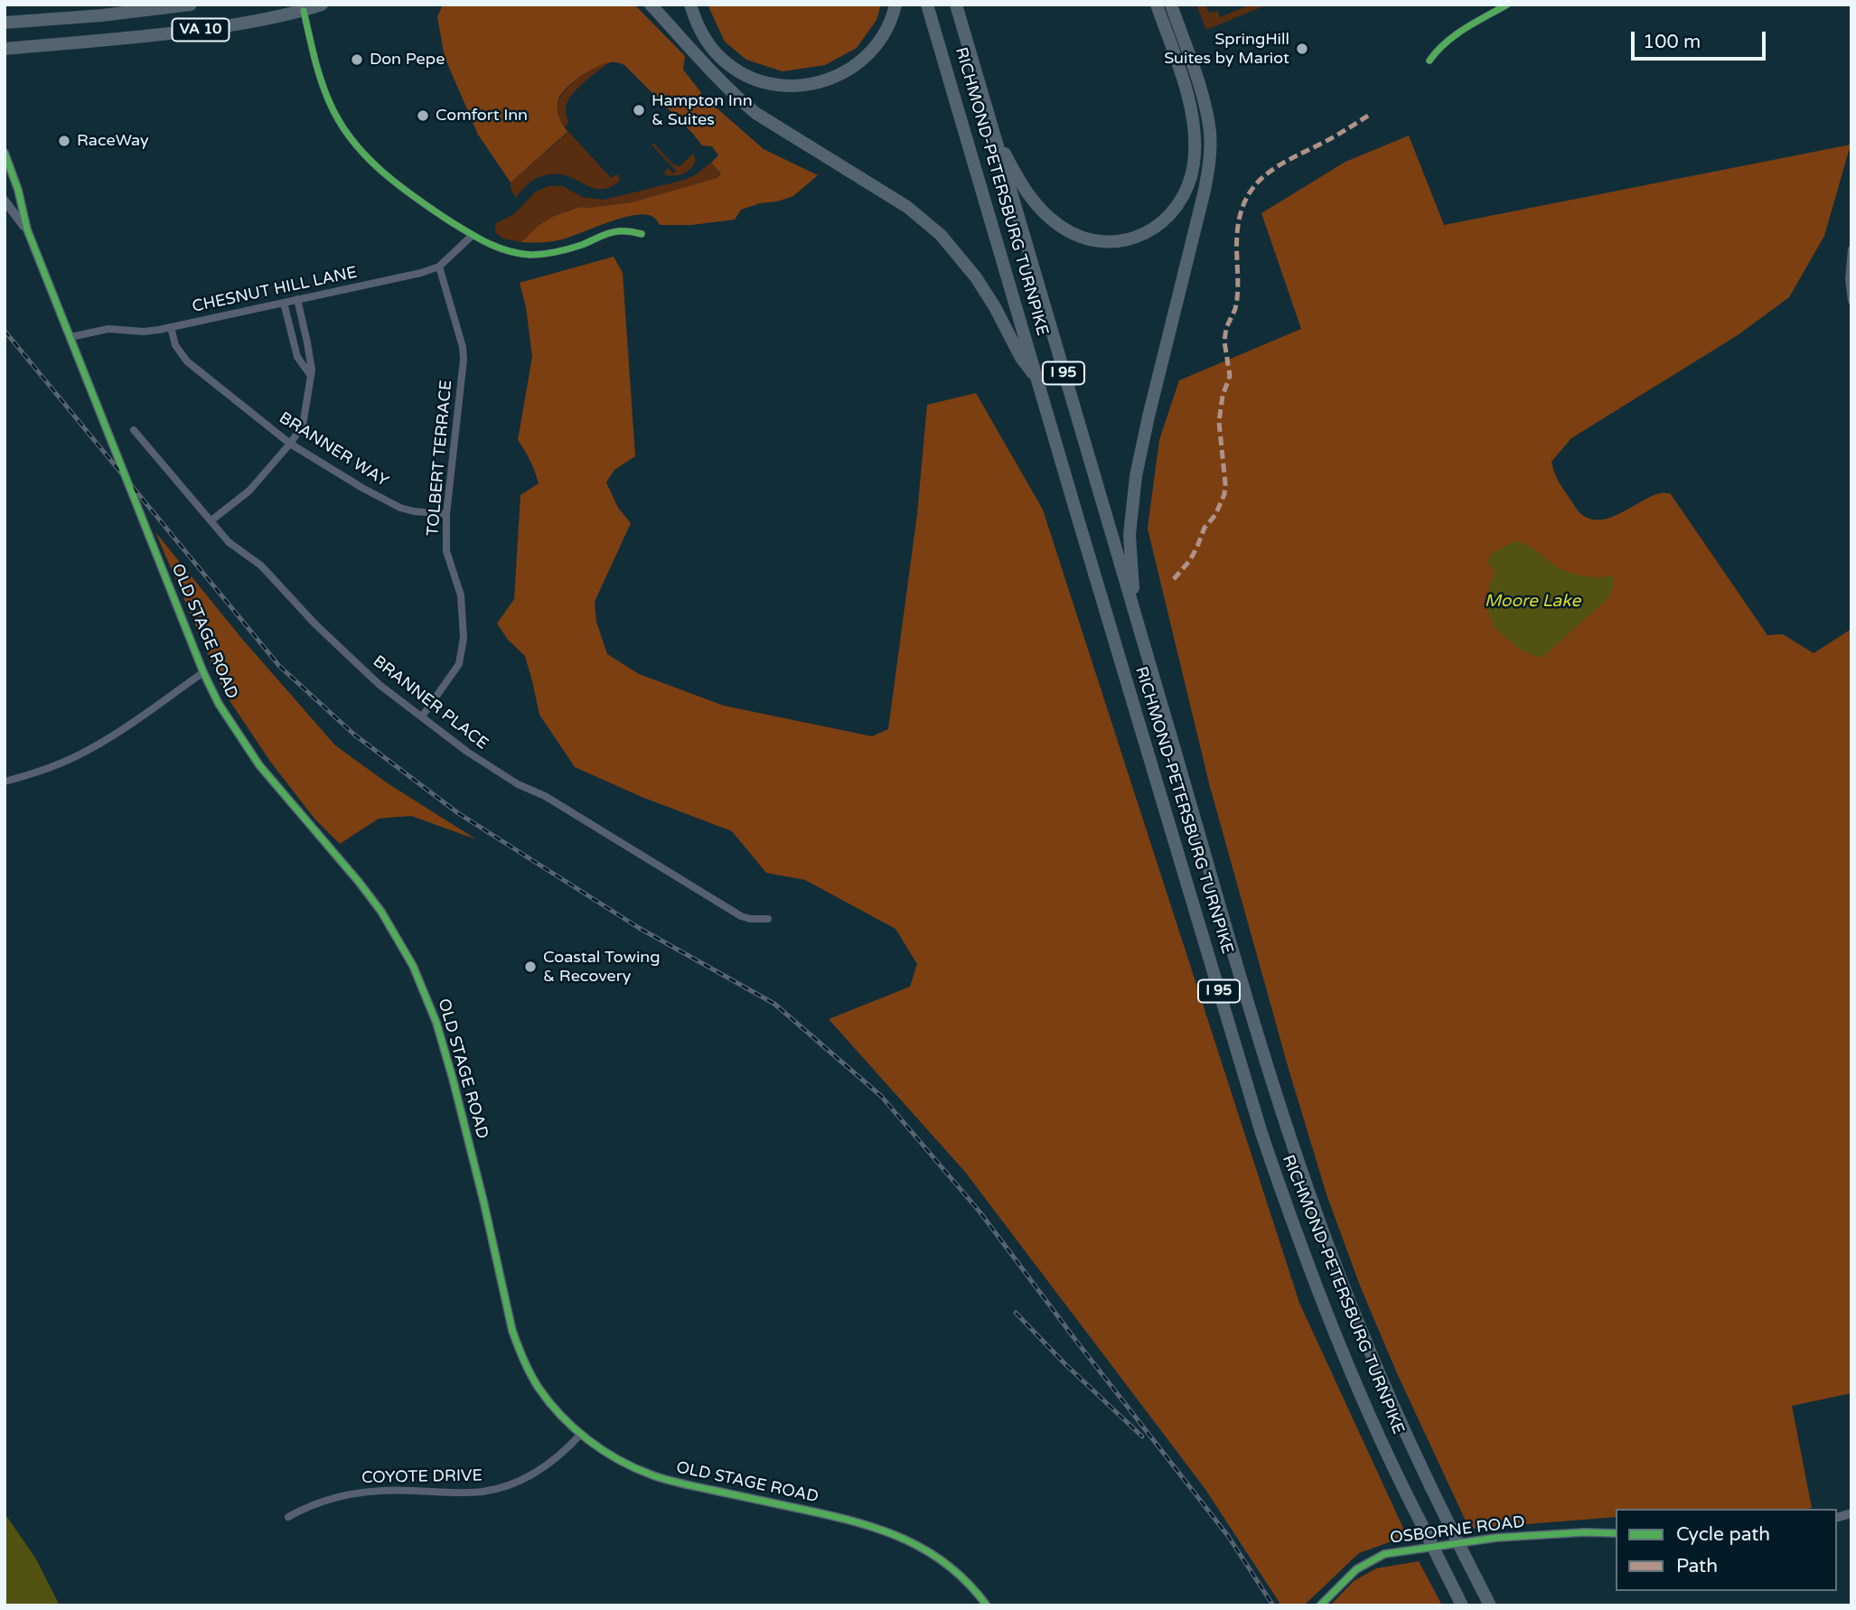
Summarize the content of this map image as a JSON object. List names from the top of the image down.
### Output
{
  "streets": {
    "highway": ["VA 10", "RICHMOND-PETERSBURG TURNPIKE", "I 95"],
    "street": [
      "CHESNUT HILL LANE",
      "BRANNER WAY",
      "TOLBERT TERRACE",
      "OLD STAGE ROAD",
      "BRANNER PLACE",
      "COYOTE DRIVE",
      "OSBORNE ROAD"
    ]
  },
  "crossings": [
    ["CHESNUT HILL LANE", "BRANNER WAY"],
    ["CHESNUT HILL LANE", "TOLBERT TERRACE"],
    ["CHESNUT HILL LANE", "OLD STAGE ROAD"],
    ["BRANNER WAY", "TOLBERT TERRACE"],
    ["TOLBERT TERRACE", "BRANNER PLACE"],
    ["OLD STAGE ROAD", "COYOTE DRIVE"]
  ],
  "water": ["Moore Lake"],
  "places": [
    "SpringHill Suites by Mariot",
    "Don Pepe",
    "Hampton Inn & Suites",
    "Comfort Inn",
    "RaceWay",
    "Coastal Towing & Recovery"
  ],
  "legend": ["Cycle path", "Path"],
  "scale_bar": "100 m"
}
